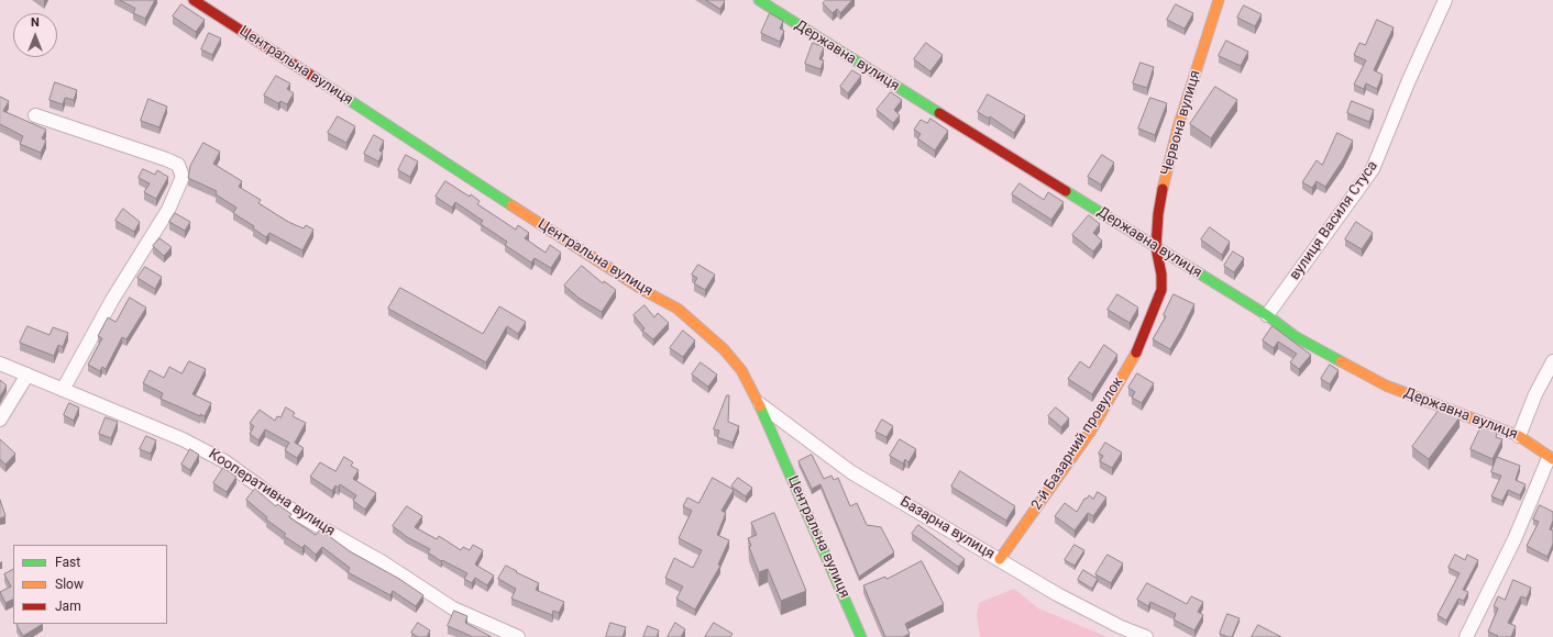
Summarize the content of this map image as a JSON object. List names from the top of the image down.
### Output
{
  "streets": {
    "street": [
      "Державна вулиця",
      "Центральна вулиця",
      "Червона вулиця",
      "вулиця Василя Стуса",
      "2-й Базарний провулок",
      "Кооперативна вулиця",
      "Базарна вулиця"
    ]
  },
  "crossings": [
    ["Державна вулиця", "Червона вулиця"],
    ["Державна вулиця", "вулиця Василя Стуса"],
    ["Державна вулиця", "2-й Базарний провулок"],
    ["Центральна вулиця", "Базарна вулиця"],
    ["Червона вулиця", "2-й Базарний провулок"],
    ["2-й Базарний провулок", "Базарна вулиця"]
  ],
  "legend": ["Fast", "Slow", "Jam"],
  "north": "top"
}
